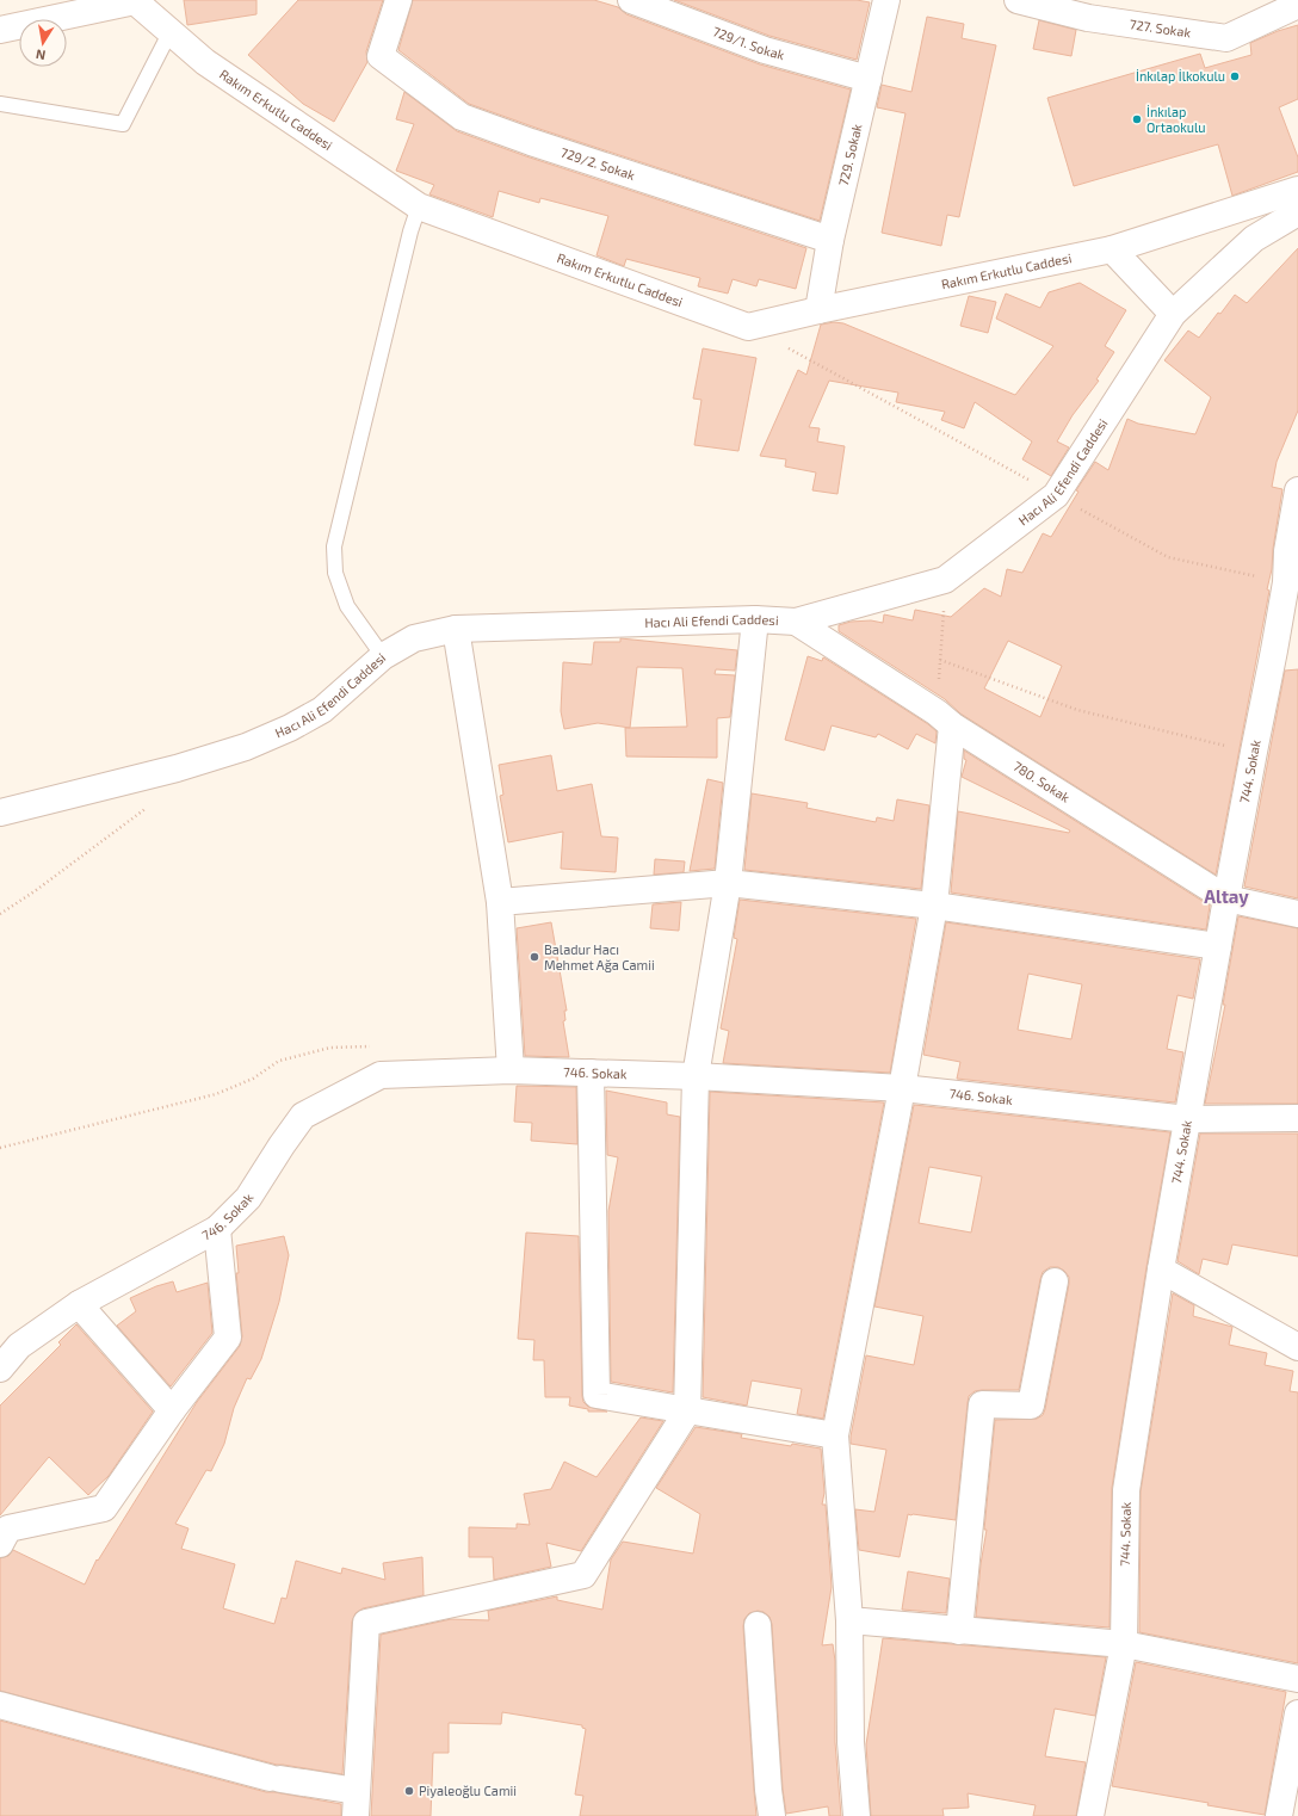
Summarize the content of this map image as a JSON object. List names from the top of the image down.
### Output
{
  "streets": {
    "street": [
      "727. Sokak",
      "729/1. Sokak",
      "Rakım Erkutlu Caddesi",
      "729. Sokak",
      "729/2. Sokak",
      "Hacı Ali Efendi Caddesi",
      "744. Sokak",
      "780. Sokak",
      "746. Sokak"
    ]
  },
  "crossings": [
    ["729/1. Sokak", "729. Sokak"],
    ["Rakım Erkutlu Caddesi", "729. Sokak"],
    ["729. Sokak", "729/2. Sokak"],
    ["Hacı Ali Efendi Caddesi", "780. Sokak"],
    ["744. Sokak", "780. Sokak"],
    ["744. Sokak", "746. Sokak"]
  ],
  "districts": ["Altay"],
  "places": [
    "İnkılap İlkokulu",
    "İnkılap Ortaokulu",
    "Baladur Hacı Mehmet Ağa Camii",
    "Piyaleoğlu Camii"
  ],
  "north": "bottom"
}
